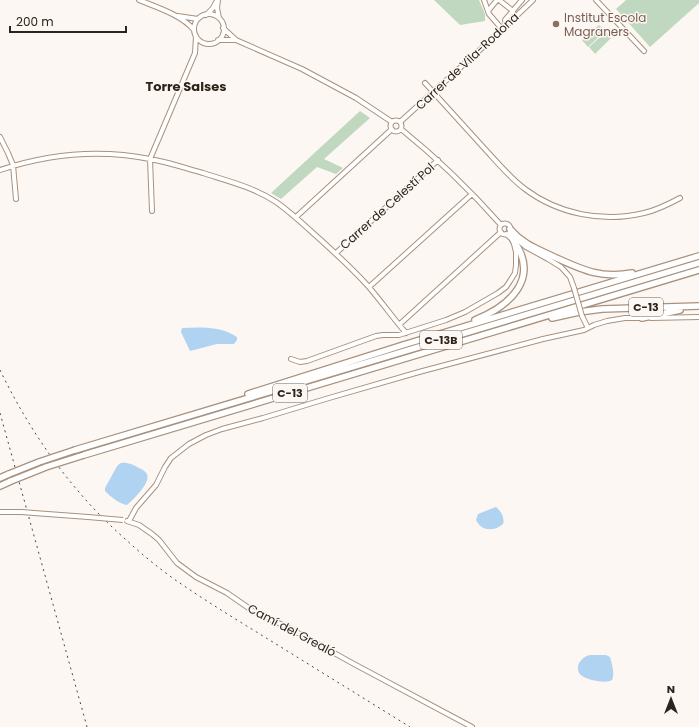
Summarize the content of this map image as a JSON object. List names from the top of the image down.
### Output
{
  "streets": {
    "highway": ["C-13", "C-13B"],
    "street": ["Carrer de Vila-Rodona", "Carrer de Celestí Pol", "Camí del Grealó"]
  },
  "crossings": [
    ["C-13", "C-13B"]
  ],
  "districts": ["Torre Salses"],
  "places": ["Institut Escola Magraners"],
  "scale_bar": "200 m",
  "north": "top"
}
